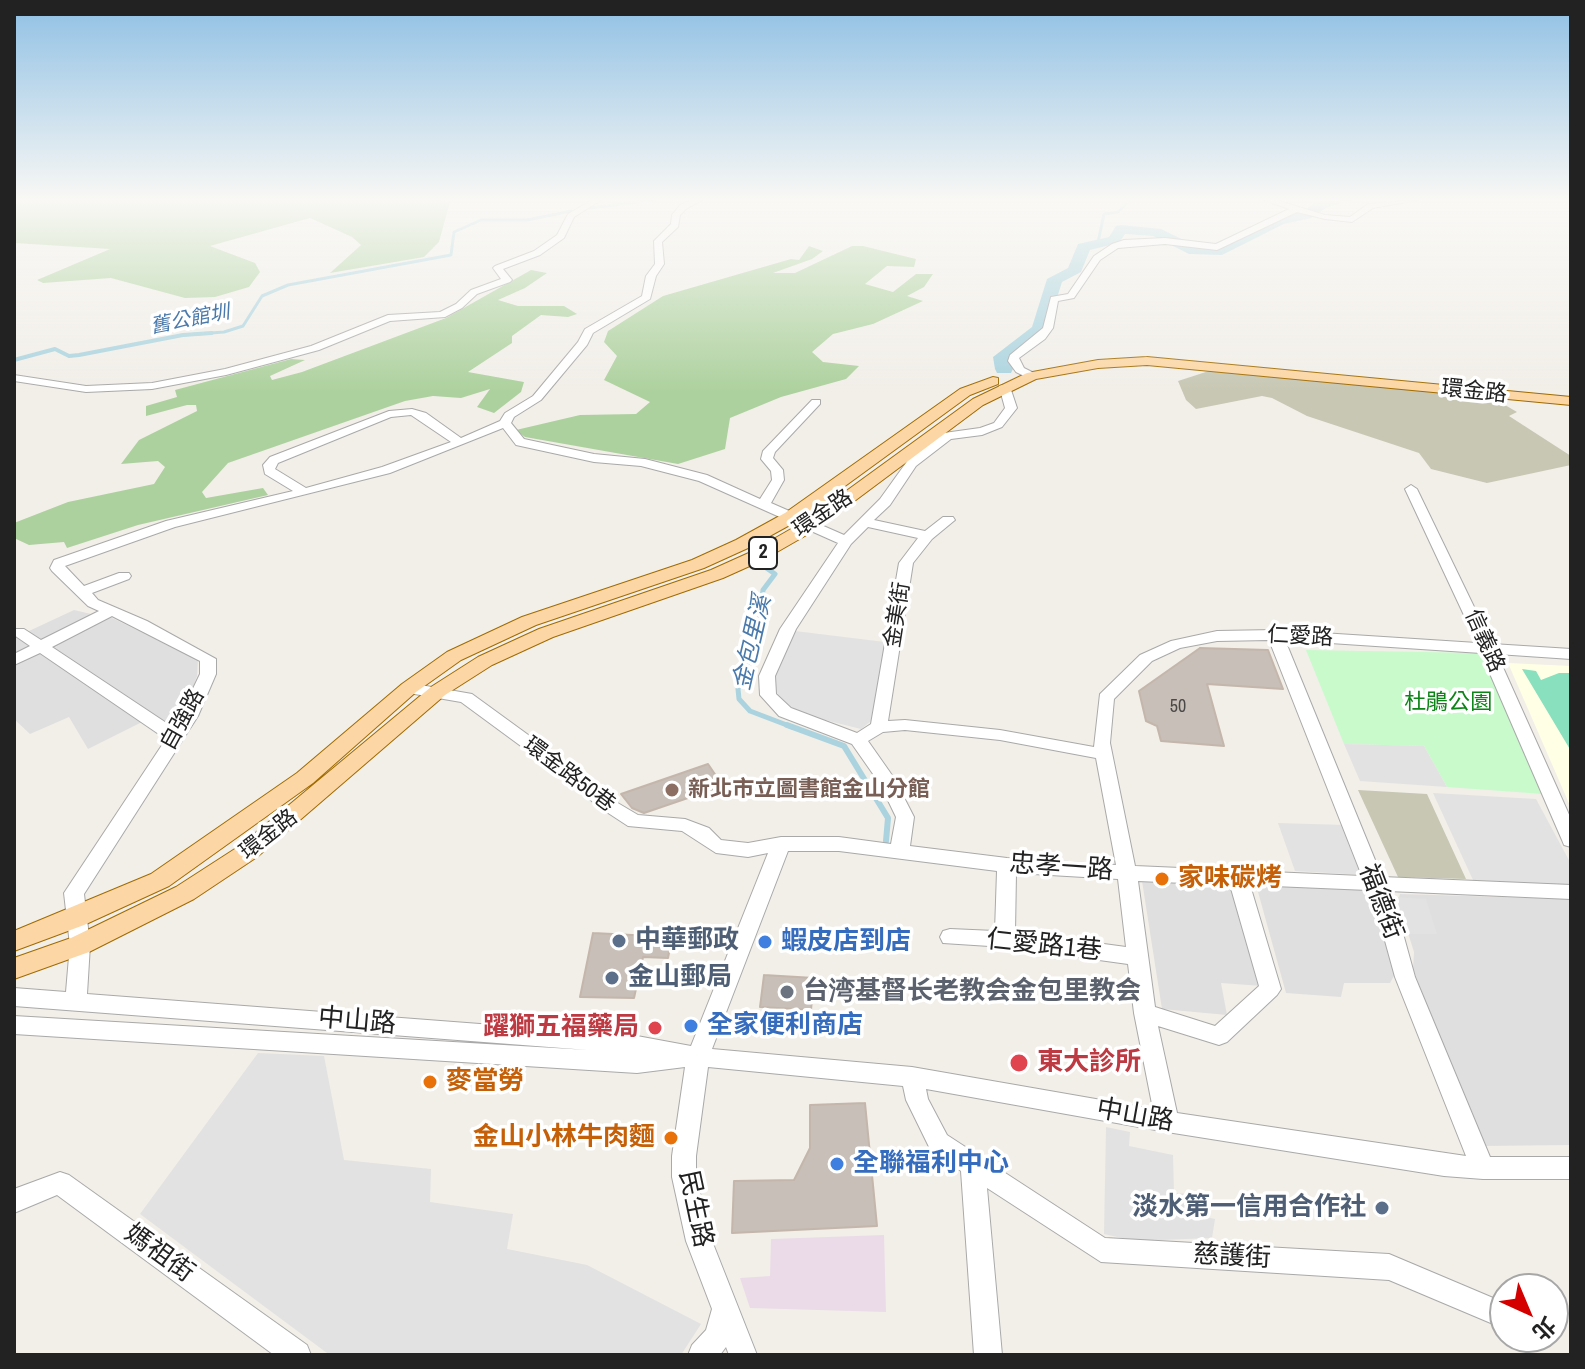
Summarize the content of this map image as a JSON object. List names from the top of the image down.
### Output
{
  "streets": {
    "main road": ["環金路", "2"],
    "street": [
      "金美街",
      "仁愛路",
      "信義路",
      "自強路",
      "環金路50巷",
      "忠孝一路",
      "福德街",
      "仁愛路1巷",
      "中山路",
      "民生路",
      "媽祖街",
      "慈護街"
    ]
  },
  "crossings": [
    ["環金路", "自強路"],
    ["環金路", "環金路50巷"],
    ["仁愛路", "信義路"],
    ["仁愛路", "忠孝一路"],
    ["仁愛路", "福德街"],
    ["仁愛路", "仁愛路1巷"],
    ["仁愛路", "中山路"],
    ["自強路", "中山路"],
    ["環金路50巷", "忠孝一路"],
    ["忠孝一路", "福德街"],
    ["福德街", "中山路"],
    ["中山路", "民生路"],
    ["中山路", "慈護街"]
  ],
  "water": ["舊公館圳", "金包里溪"],
  "parks": ["杜鵑公園"],
  "places": [
    "新北市立圖書館金山分館",
    "家味碳烤",
    "中華郵政",
    "蝦皮店到店",
    "金山郵局",
    "台湾基督长老教会金包里教会",
    "全家便利商店",
    "躍獅五福藥局",
    "東大診所",
    "麥當勞",
    "金山小林牛肉麵",
    "全聯福利中心",
    "淡水第一信用合作社"
  ],
  "house_numbers": ["50"],
  "north": "bottom right"
}
